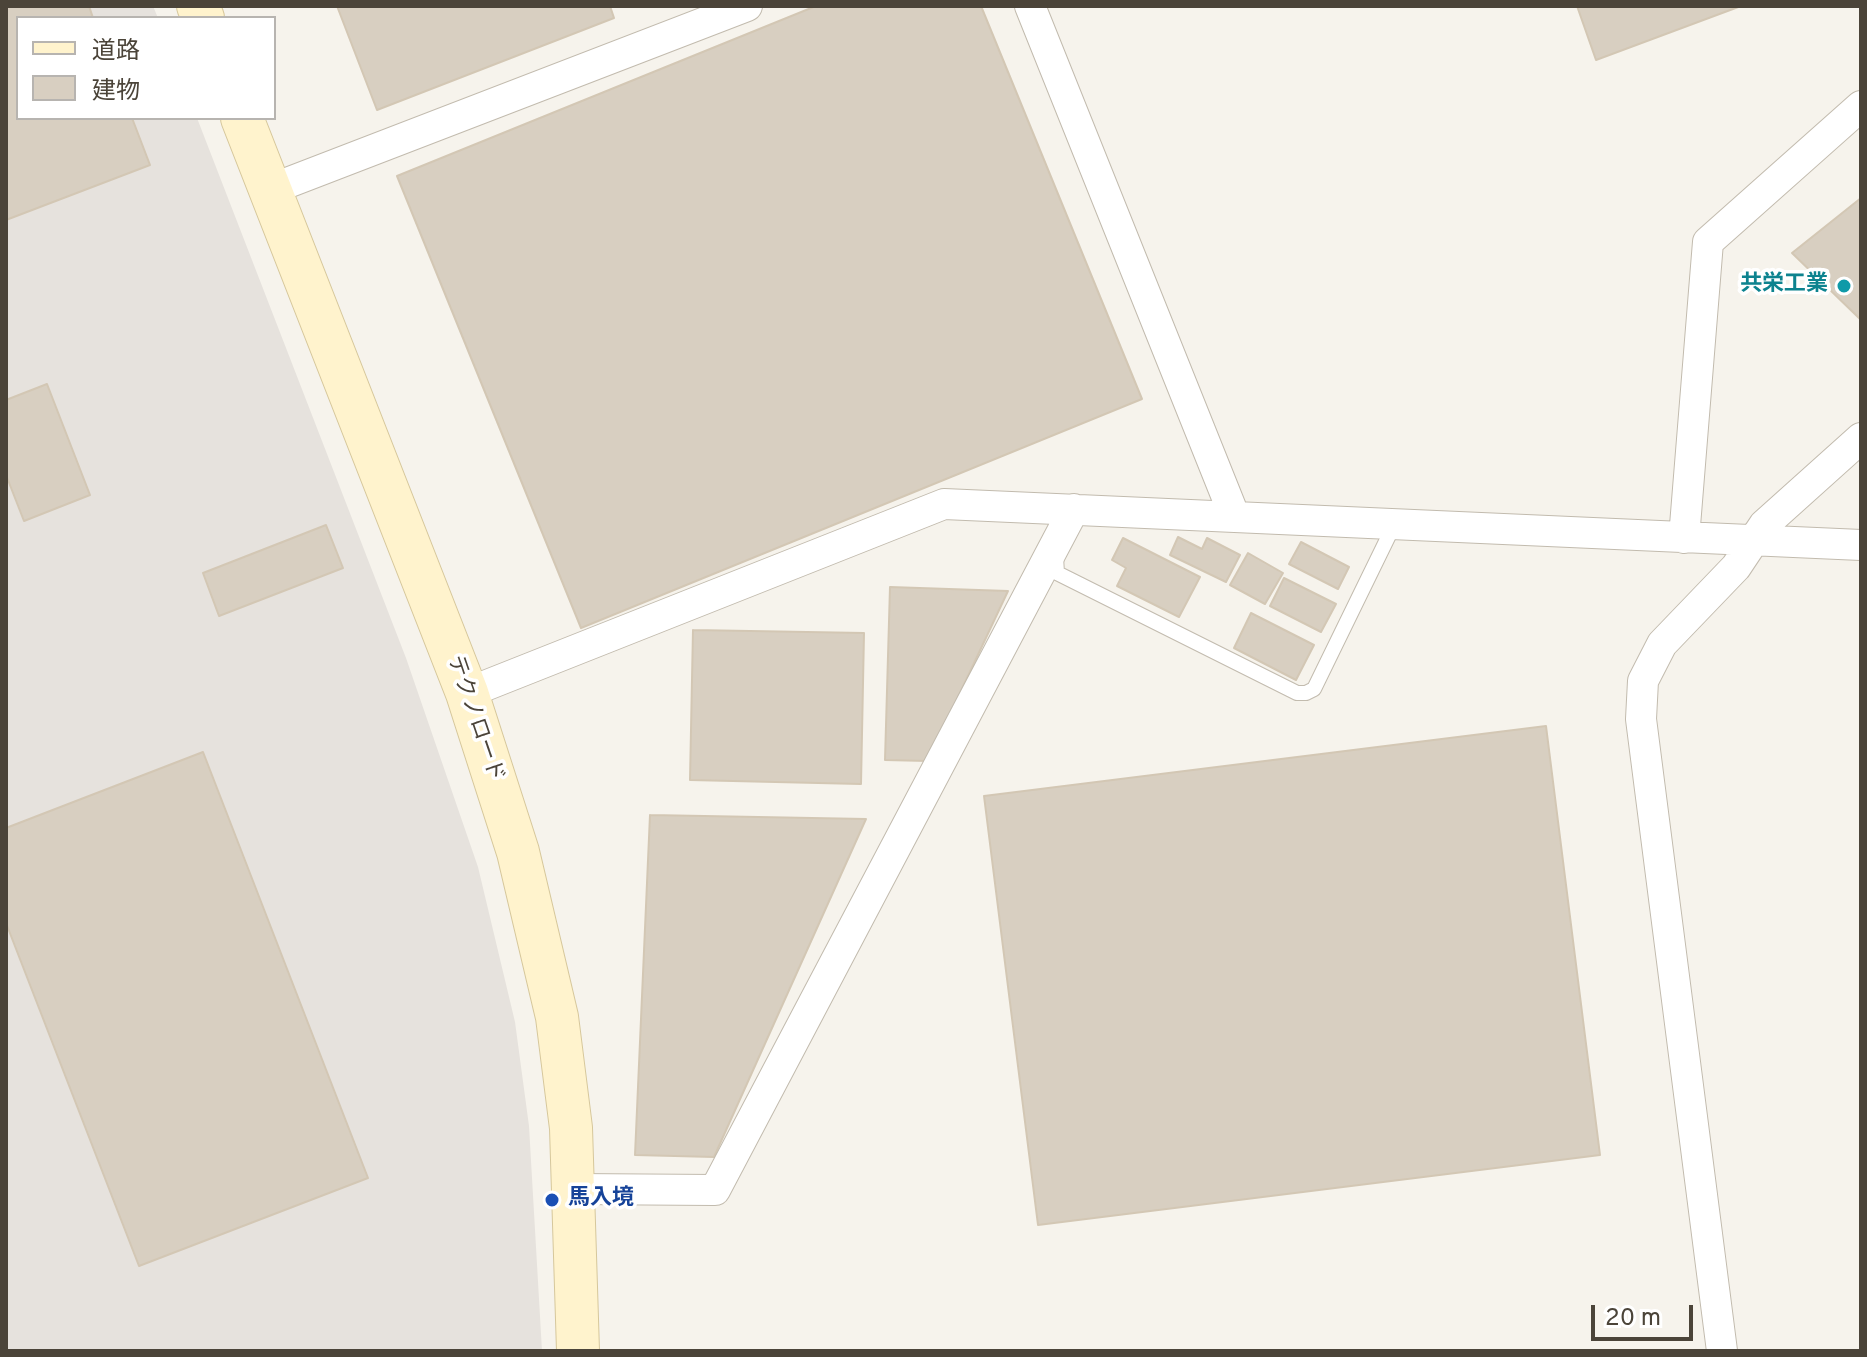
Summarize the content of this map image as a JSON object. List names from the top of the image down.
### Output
{
  "streets": {
    "street": ["テクノロード"]
  },
  "places": ["共栄工業", "馬入境"],
  "legend": ["道路", "建物"],
  "scale_bar": "20 m"
}
